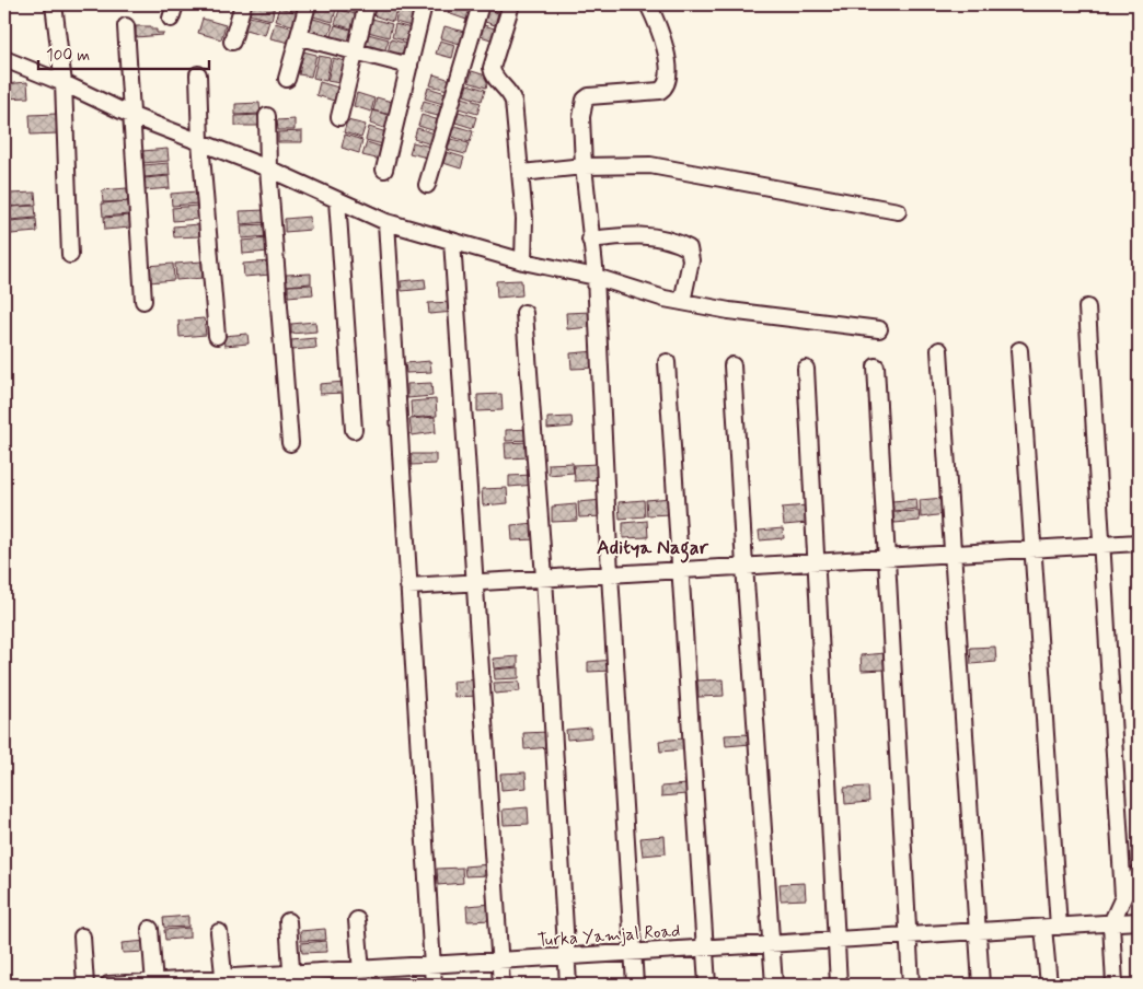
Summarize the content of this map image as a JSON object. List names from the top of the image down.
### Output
{
  "streets": {
    "street": ["Turka Yamjal Road"]
  },
  "districts": ["Aditya Nagar"],
  "scale_bar": "100 m"
}
